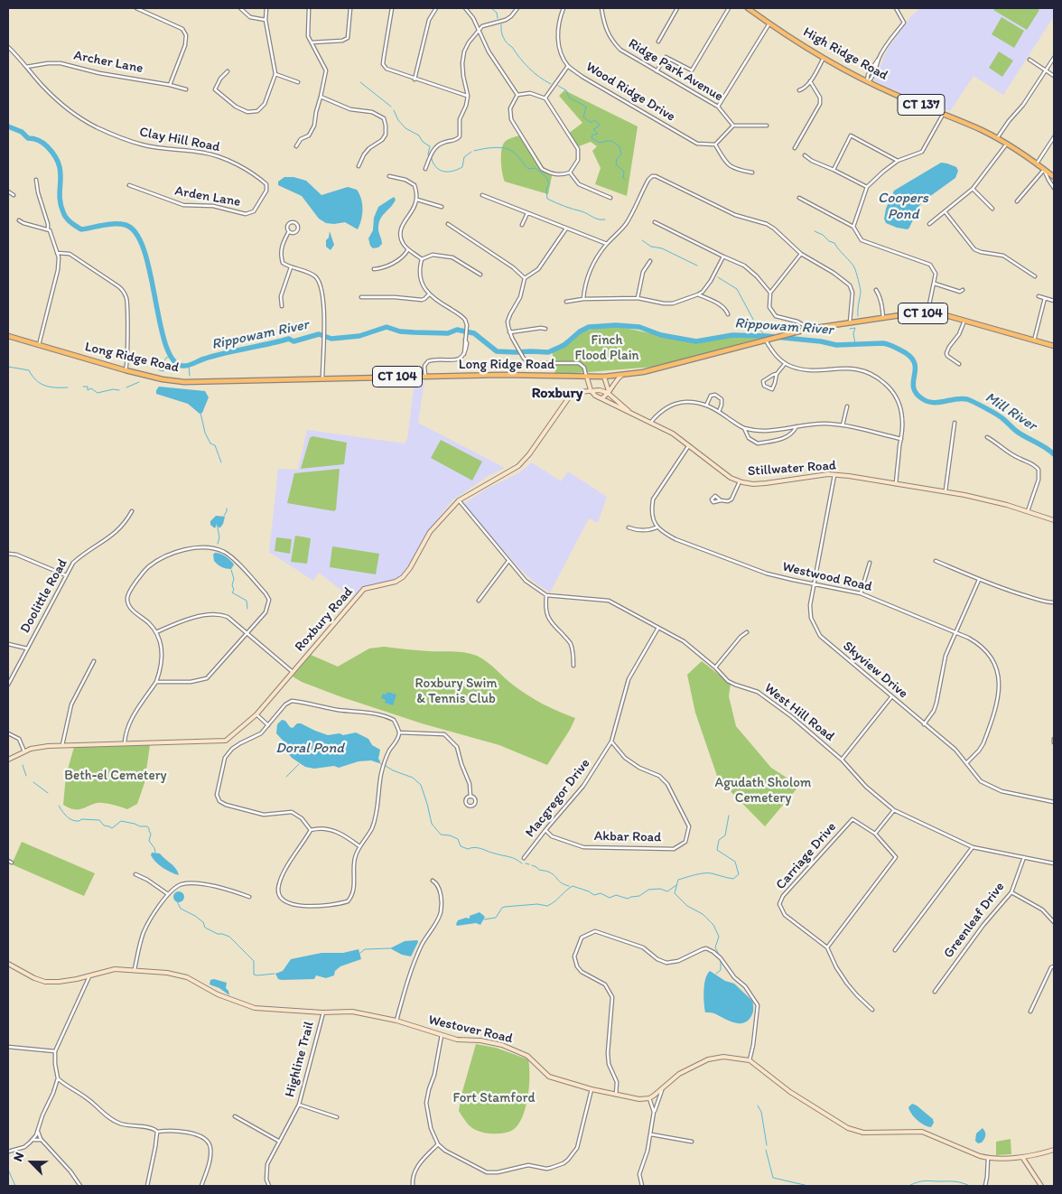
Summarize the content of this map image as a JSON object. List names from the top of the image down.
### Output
{
  "streets": {
    "main road": [
      "High Ridge Road",
      "CT 137",
      "CT 104",
      "Long Ridge Road"
    ],
    "street": [
      "Archer Lane",
      "Ridge Park Avenue",
      "Wood Ridge Drive",
      "Clay Hill Road",
      "Arden Lane",
      "Stillwater Road",
      "Westwood Road",
      "Doolittle Road",
      "Roxbury Road",
      "Skyview Drive",
      "West Hill Road",
      "Macgregor Drive",
      "Akbar Road",
      "Carriage Drive",
      "Greenleaf Drive",
      "Westover Road",
      "Highline Trail"
    ]
  },
  "crossings": [
    ["Archer Lane", "Clay Hill Road"],
    ["Clay Hill Road", "Arden Lane"],
    ["Stillwater Road", "Roxbury Road"],
    ["Stillwater Road", "Skyview Drive"],
    ["Westwood Road", "Skyview Drive"],
    ["West Hill Road", "Macgregor Drive"],
    ["West Hill Road", "Greenleaf Drive"],
    ["Macgregor Drive", "Akbar Road"],
    ["Westover Road", "Highline Trail"]
  ],
  "districts": ["Roxbury"],
  "water": [
    "Coopers Pond",
    "Rippowam River",
    "Mill River",
    "Doral Pond"
  ],
  "parks": [
    "Finch Flood Plain",
    "Roxbury Swim & Tennis Club",
    "Beth-el Cemetery",
    "Agudath Sholom Cemetery",
    "Fort Stamford"
  ],
  "north": "top left"
}
